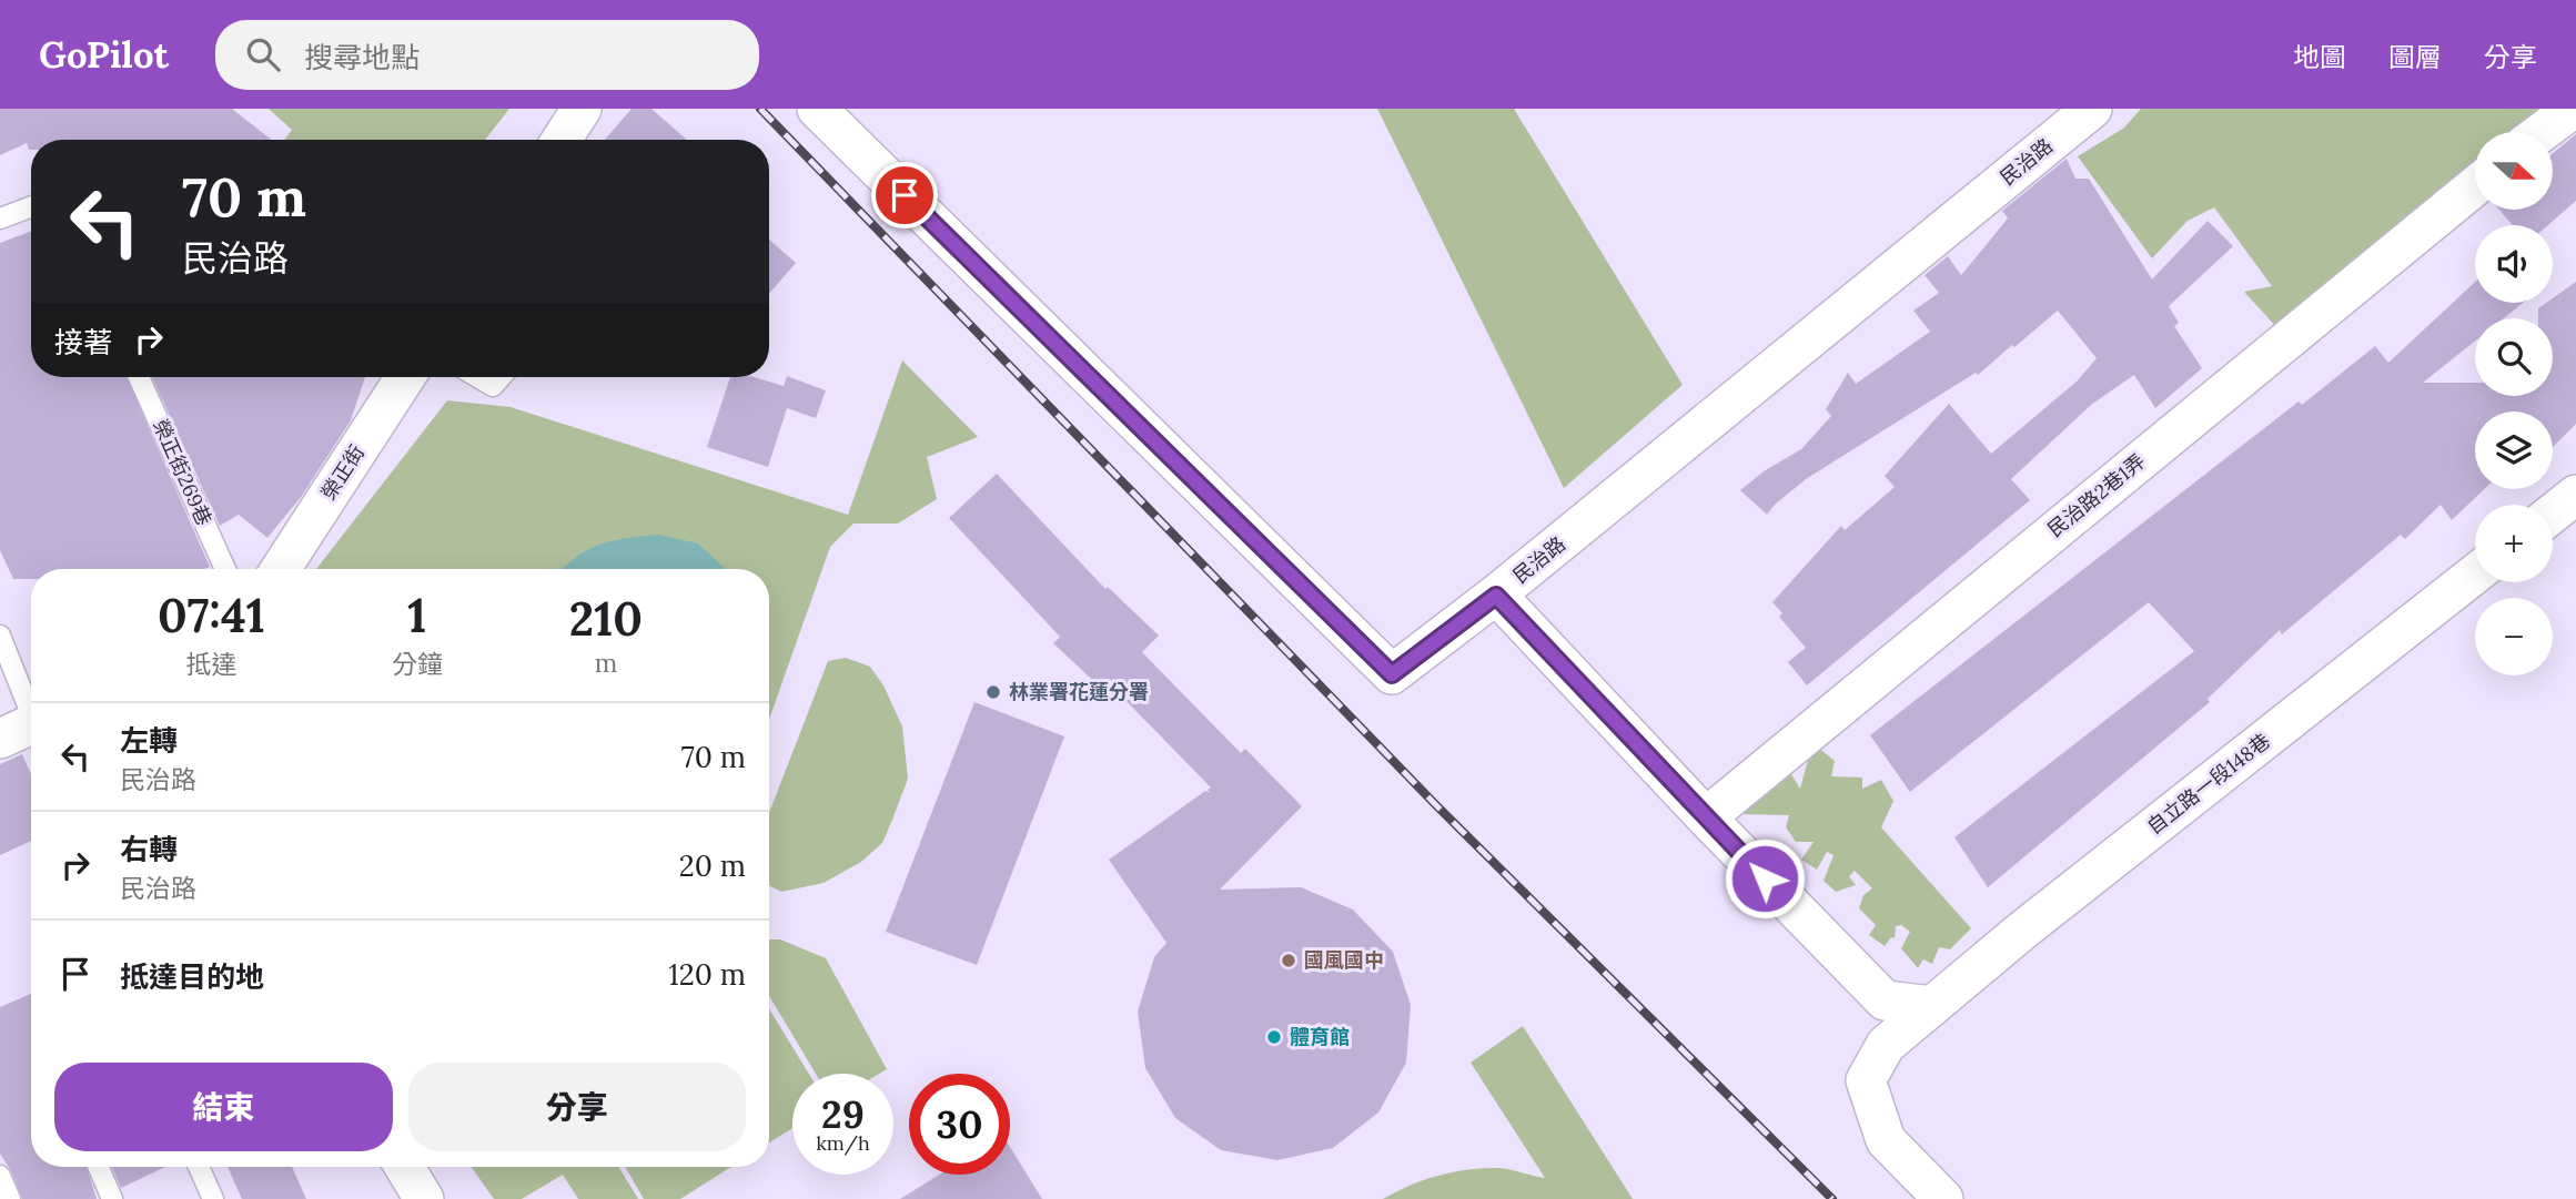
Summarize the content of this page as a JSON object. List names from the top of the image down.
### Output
{
  "streets": {
    "street": [
      "民治路",
      "榮正街",
      "民治路2巷1弄",
      "自立路一段148巷"
    ],
    "lane": ["榮正街269巷"]
  },
  "places": ["林業署花蓮分署", "國風國中", "體育館"],
  "north": "right",
  "page": {
    "header": "GoPilot",
    "search": "搜尋地點",
    "nav": ["地圖", "圖層", "分享"],
    "map_buttons": ["+", "−"],
    "turn": ["70 m", "民治路"],
    "then": "接著",
    "eta": [
      "07:41",
      "抵達",
      "1",
      "分鐘",
      "210",
      "m"
    ],
    "list": [
      {
        "name": "左轉",
        "note": "民治路",
        "value": "70 m"
      },
      {
        "name": "右轉",
        "note": "民治路",
        "value": "20 m"
      },
      {
        "name": "抵達目的地",
        "value": "120 m"
      }
    ],
    "buttons": ["結束", "分享"],
    "speed": "29 km/h",
    "limit": "30"
  }
}
